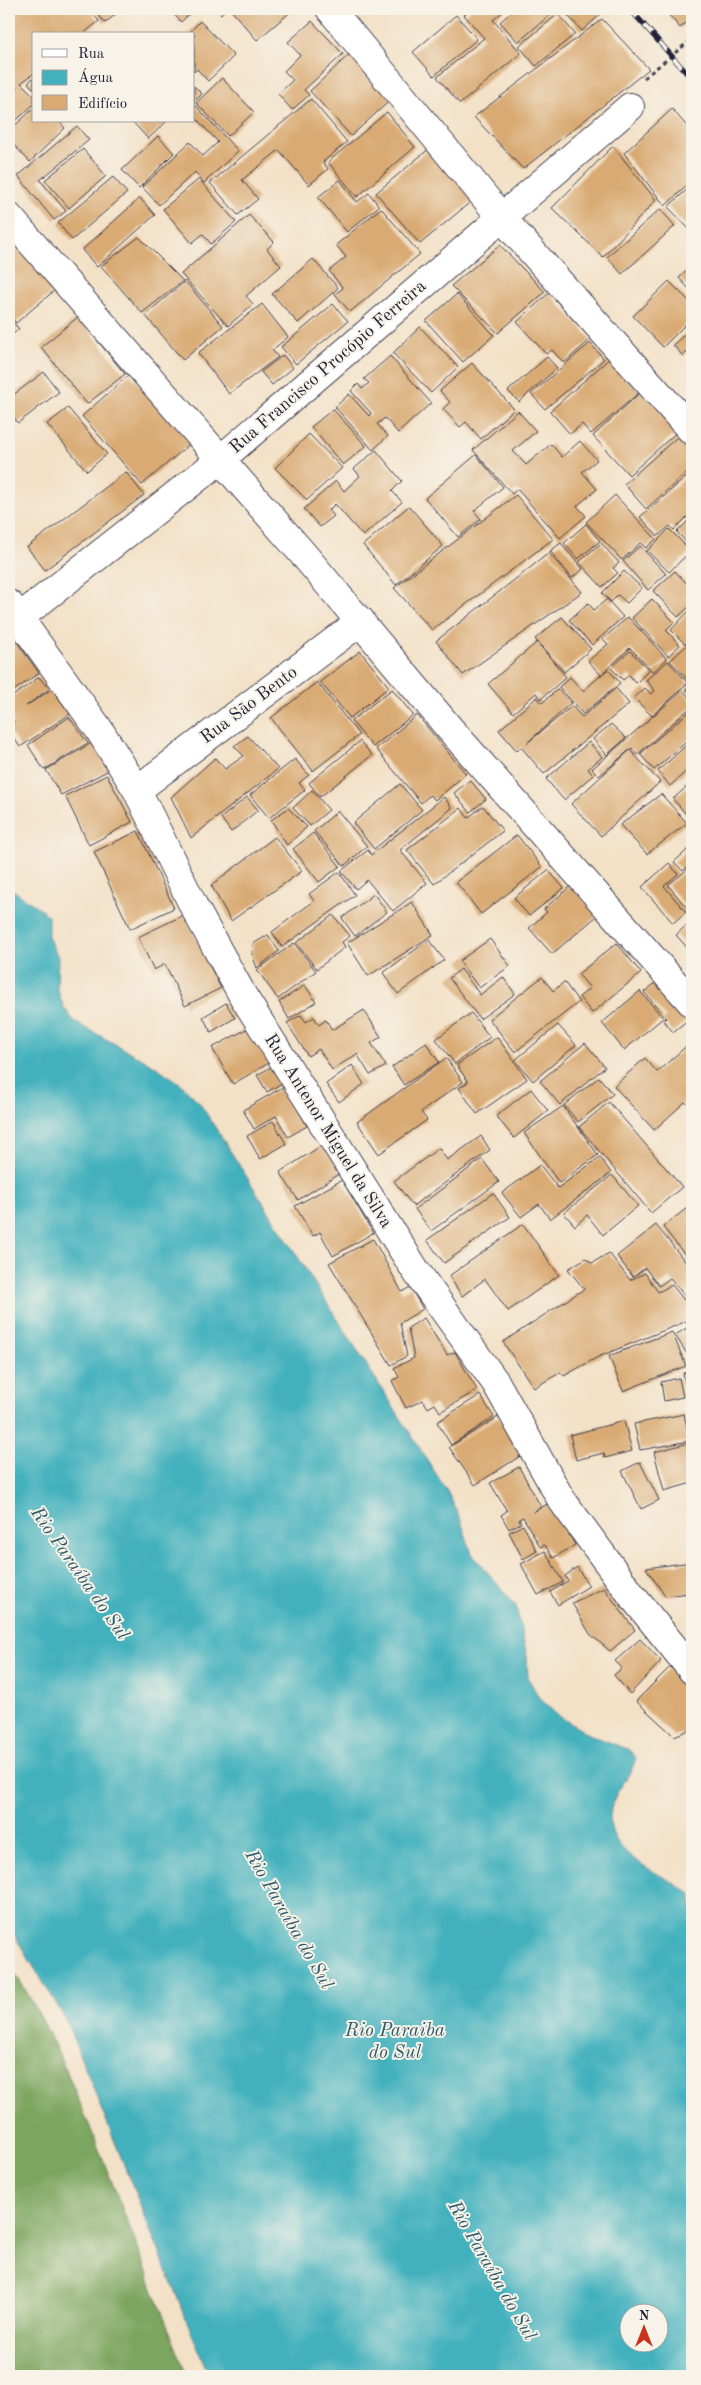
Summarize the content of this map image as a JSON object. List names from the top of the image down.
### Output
{
  "streets": {
    "street": ["Rua Francisco Procópio Ferreira", "Rua São Bento", "Rua Antenor Miguel da Silva"]
  },
  "crossings": [
    ["Rua Francisco Procópio Ferreira", "Rua Antenor Miguel da Silva"],
    ["Rua São Bento", "Rua Antenor Miguel da Silva"]
  ],
  "water": ["Rio Paraíba do Sul", "Rio Paraiba do Sul"],
  "legend": ["Rua", "Água", "Edifício"],
  "north": "top"
}
